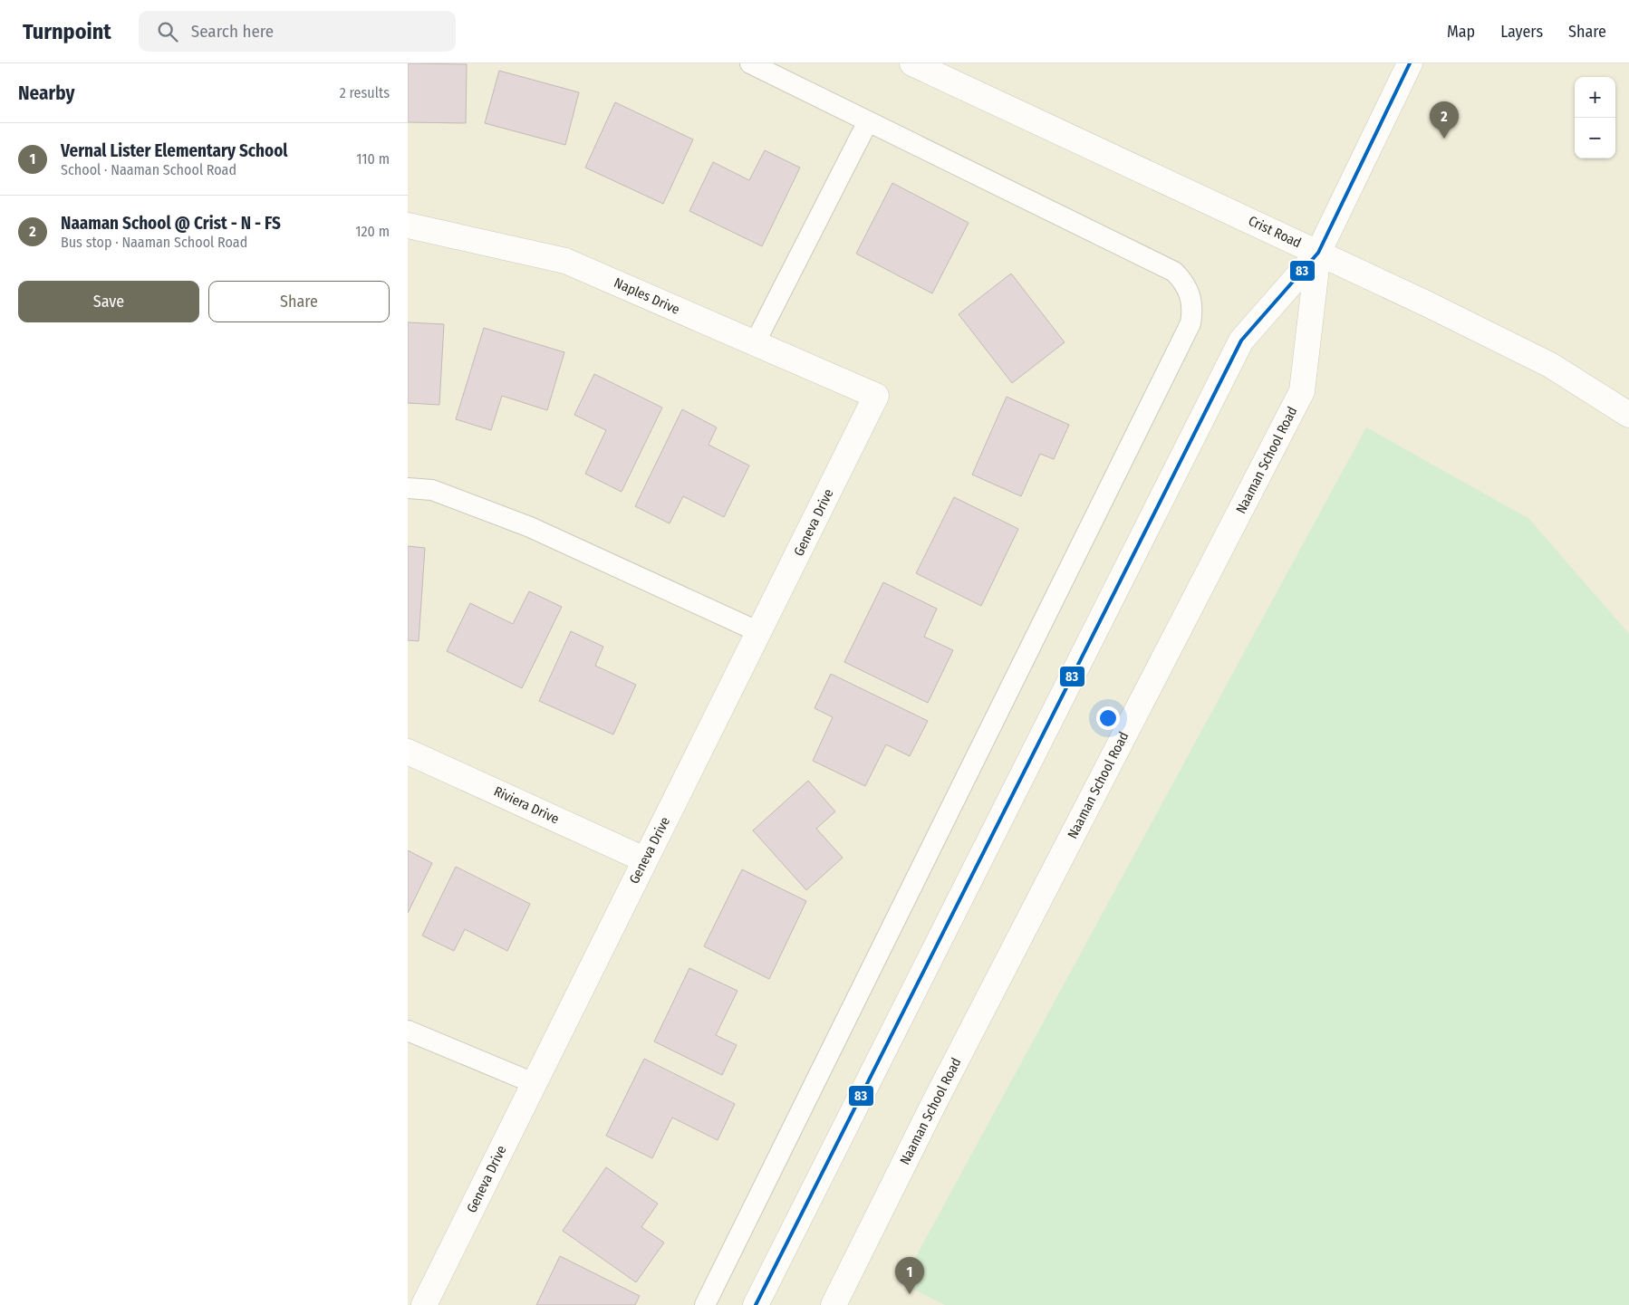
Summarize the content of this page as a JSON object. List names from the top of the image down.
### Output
{
  "streets": {
    "street": [
      "Crist Road",
      "Naples Drive",
      "Naaman School Road",
      "Geneva Drive",
      "Riviera Drive"
    ]
  },
  "crossings": [
    ["Crist Road", "Naaman School Road"],
    ["Naples Drive", "Geneva Drive"],
    ["Geneva Drive", "Riviera Drive"]
  ],
  "lines": ["transit line 83"],
  "page": {
    "header": "Turnpoint",
    "search": "Search here",
    "nav": ["Map", "Layers", "Share"],
    "heading": ["Nearby", "2 results"],
    "map_buttons": ["+", "−"],
    "pins": ["2", "1"],
    "list": [
      {
        "mark": "1",
        "name": "Vernal Lister Elementary School",
        "note": "School · Naaman School Road",
        "value": "110 m"
      },
      {
        "mark": "2",
        "name": "Naaman School @ Crist - N - FS",
        "note": "Bus stop · Naaman School Road",
        "value": "120 m"
      }
    ],
    "buttons": ["Save", "Share"]
  }
}
